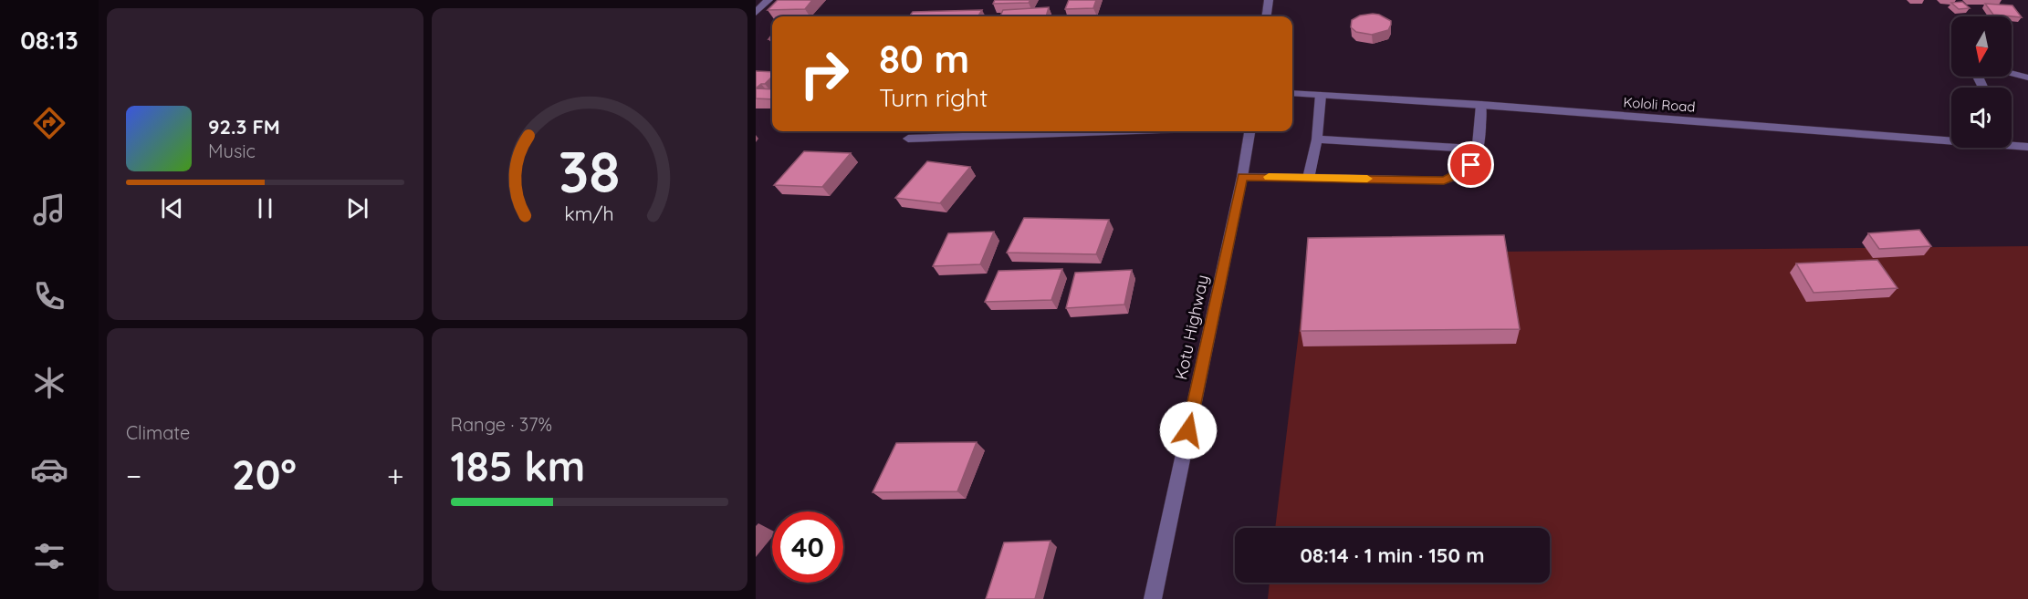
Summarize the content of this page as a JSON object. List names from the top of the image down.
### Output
{
  "streets": {
    "street": ["Kololi Road", "Kotu Highway"]
  },
  "north": "bottom",
  "page": {
    "tabs": "08:13",
    "turn": ["80 m", "Turn right"],
    "song": ["92.3 FM", "Music"],
    "tile": [
      "Climate",
      ["Range · 37%", "185 km"]
    ],
    "heat": ["−", "20°", "+"],
    "limit": "40",
    "trip": "08:14 · 1 min · 150 m",
    "gauge": ["38", "km/h"]
  }
}
